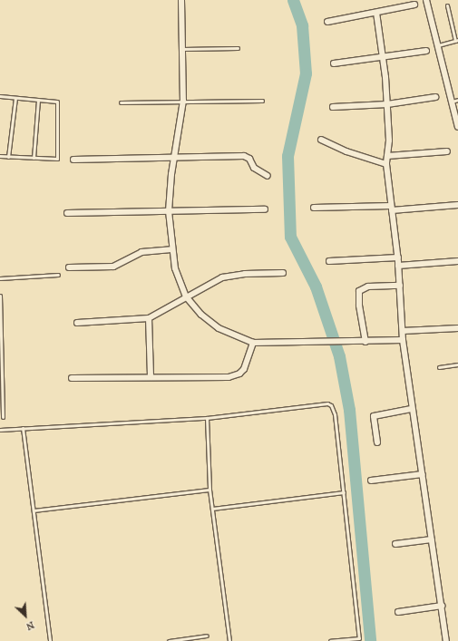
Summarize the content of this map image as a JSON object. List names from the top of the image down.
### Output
{
  "north": "bottom right"
}
